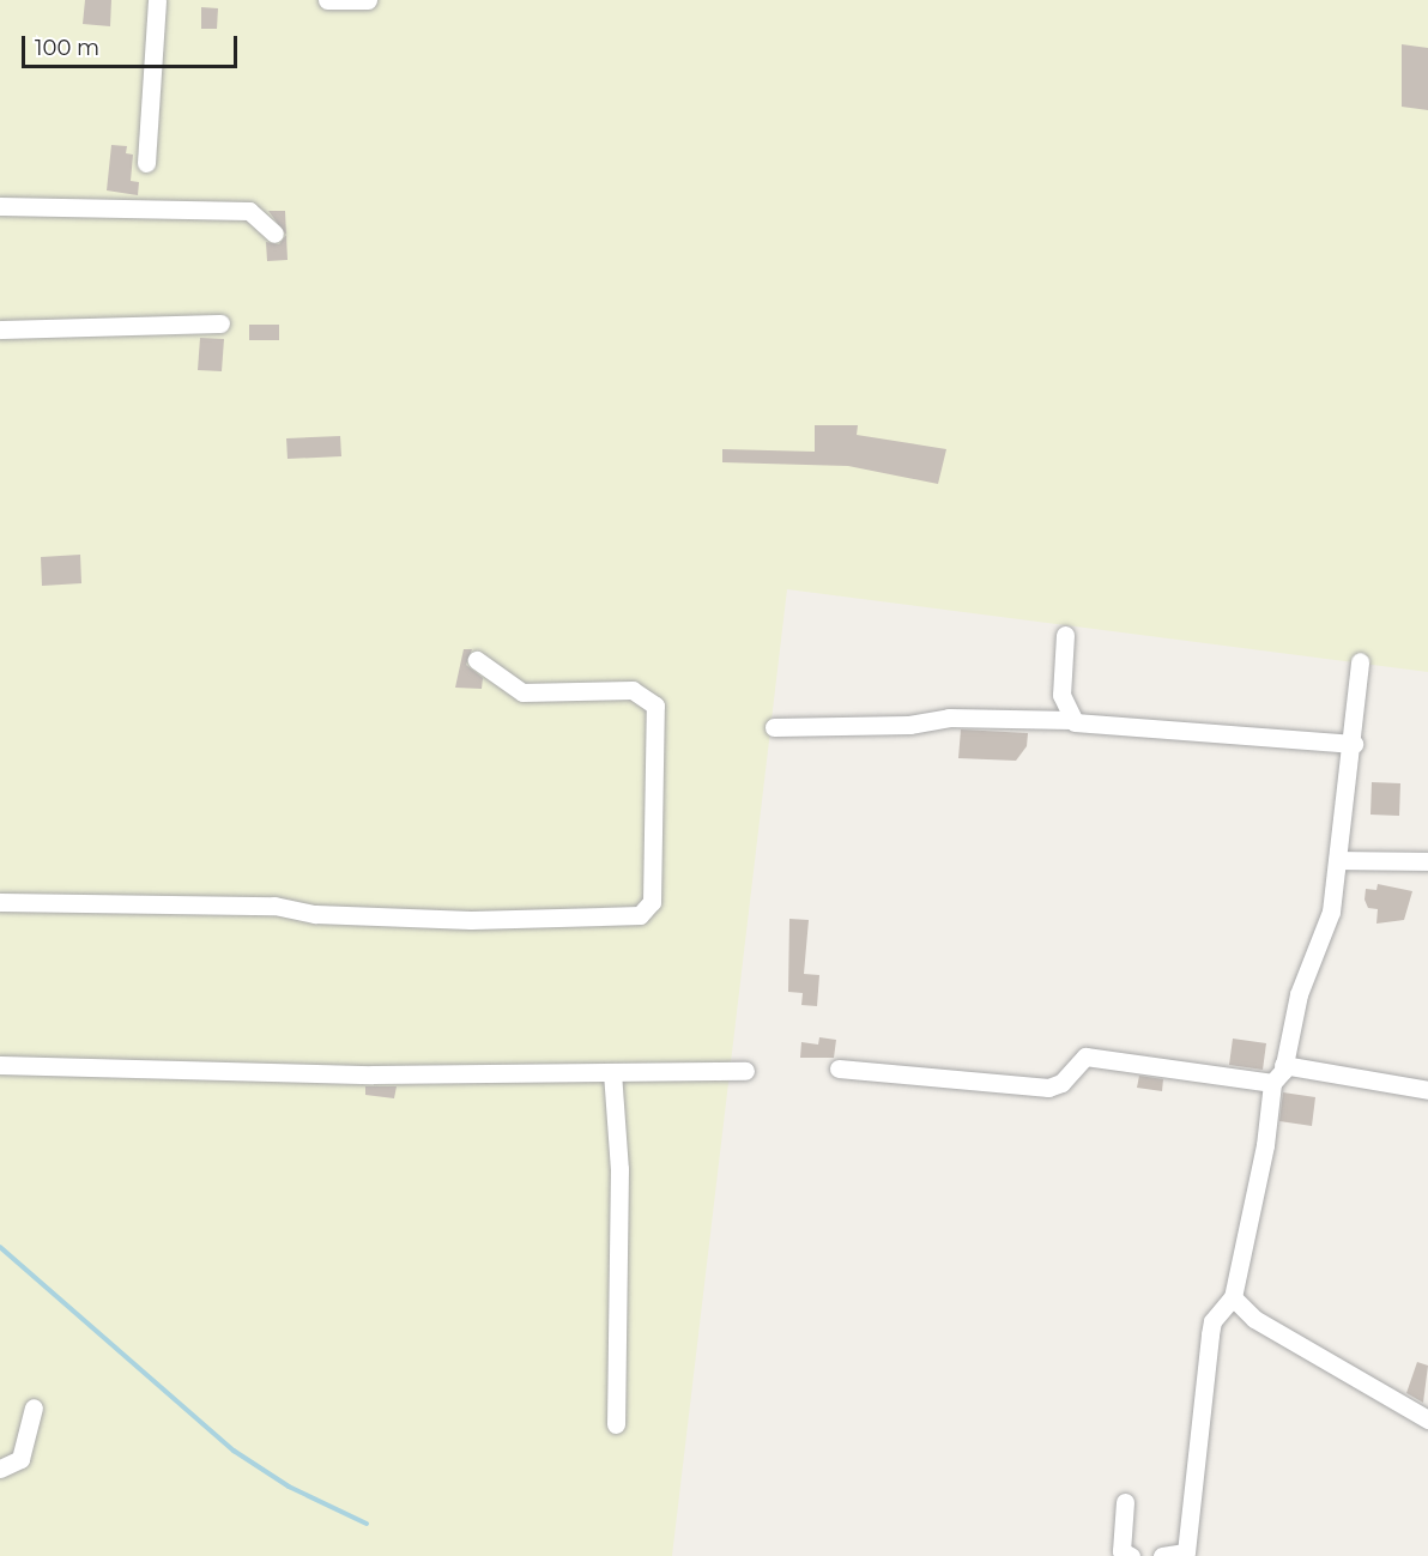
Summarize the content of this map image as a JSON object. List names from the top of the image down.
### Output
{
  "scale_bar": "100 m"
}
